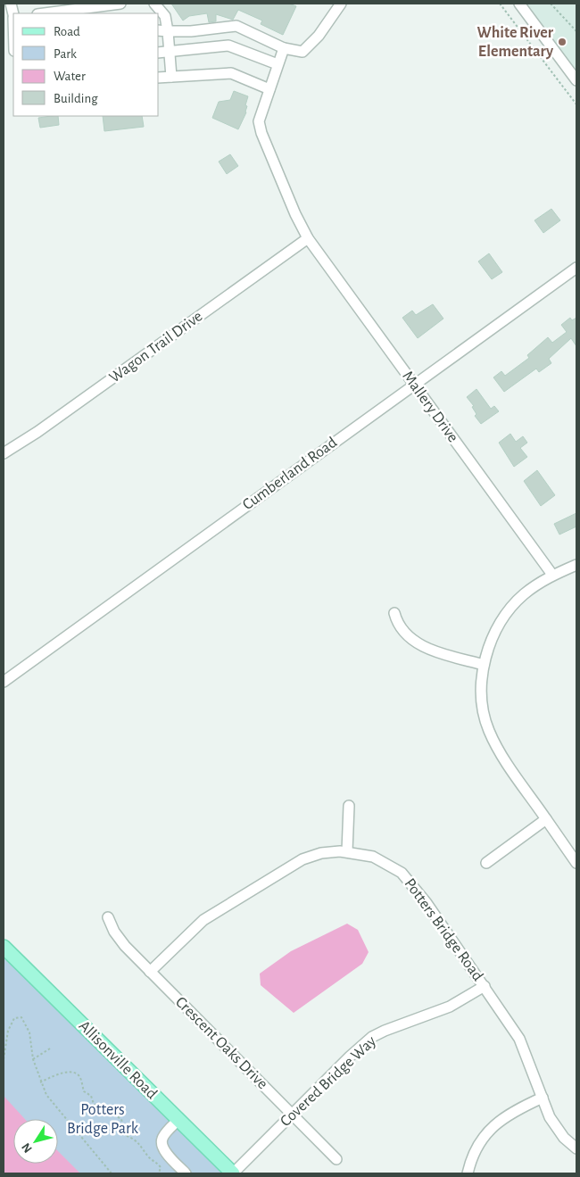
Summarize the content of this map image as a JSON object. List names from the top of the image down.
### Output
{
  "streets": {
    "main road": ["Allisonville Road"],
    "street": [
      "Wagon Trail Drive",
      "Mallery Drive",
      "Cumberland Road",
      "Potters Bridge Road",
      "Crescent Oaks Drive",
      "Covered Bridge Way"
    ]
  },
  "crossings": [
    ["Wagon Trail Drive", "Mallery Drive"],
    ["Mallery Drive", "Cumberland Road"],
    ["Potters Bridge Road", "Crescent Oaks Drive"],
    ["Potters Bridge Road", "Covered Bridge Way"],
    ["Crescent Oaks Drive", "Covered Bridge Way"],
    ["Allisonville Road", "Covered Bridge Way"]
  ],
  "parks": ["Potters Bridge Park"],
  "places": ["White River Elementary"],
  "legend": [
    "Road",
    "Park",
    "Water",
    "Building"
  ],
  "north": "bottom left"
}
